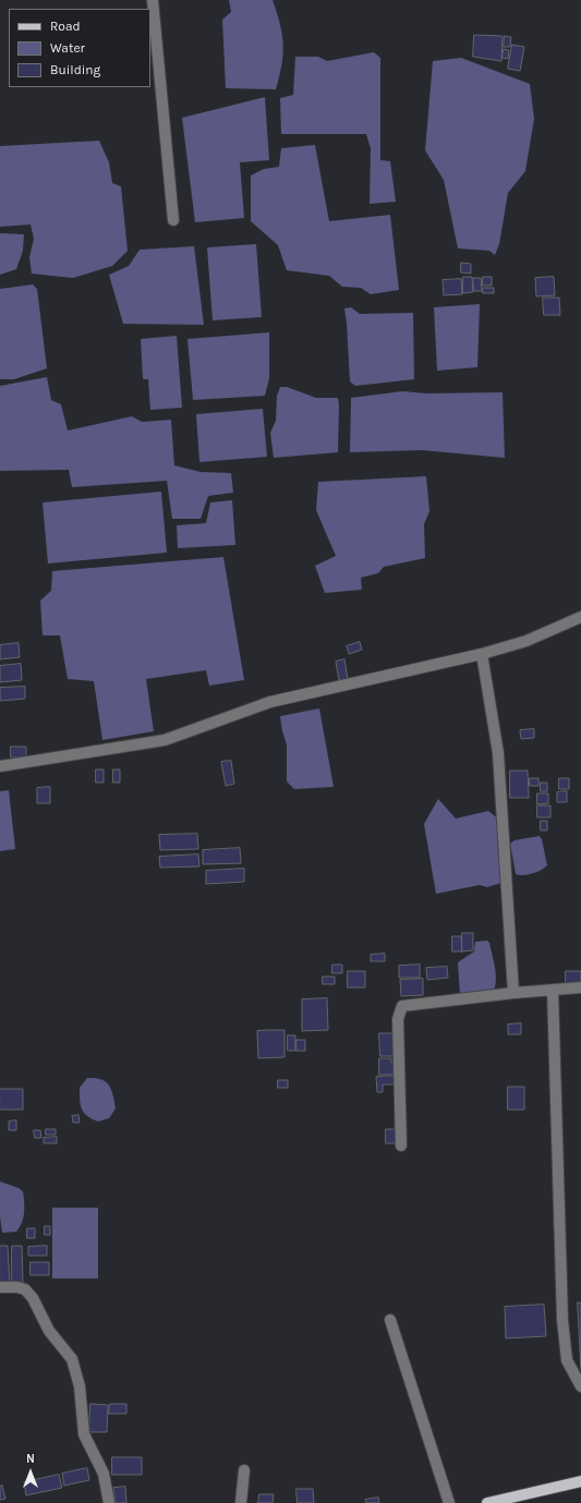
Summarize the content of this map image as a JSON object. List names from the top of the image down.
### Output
{
  "legend": ["Road", "Water", "Building"],
  "north": "top"
}
